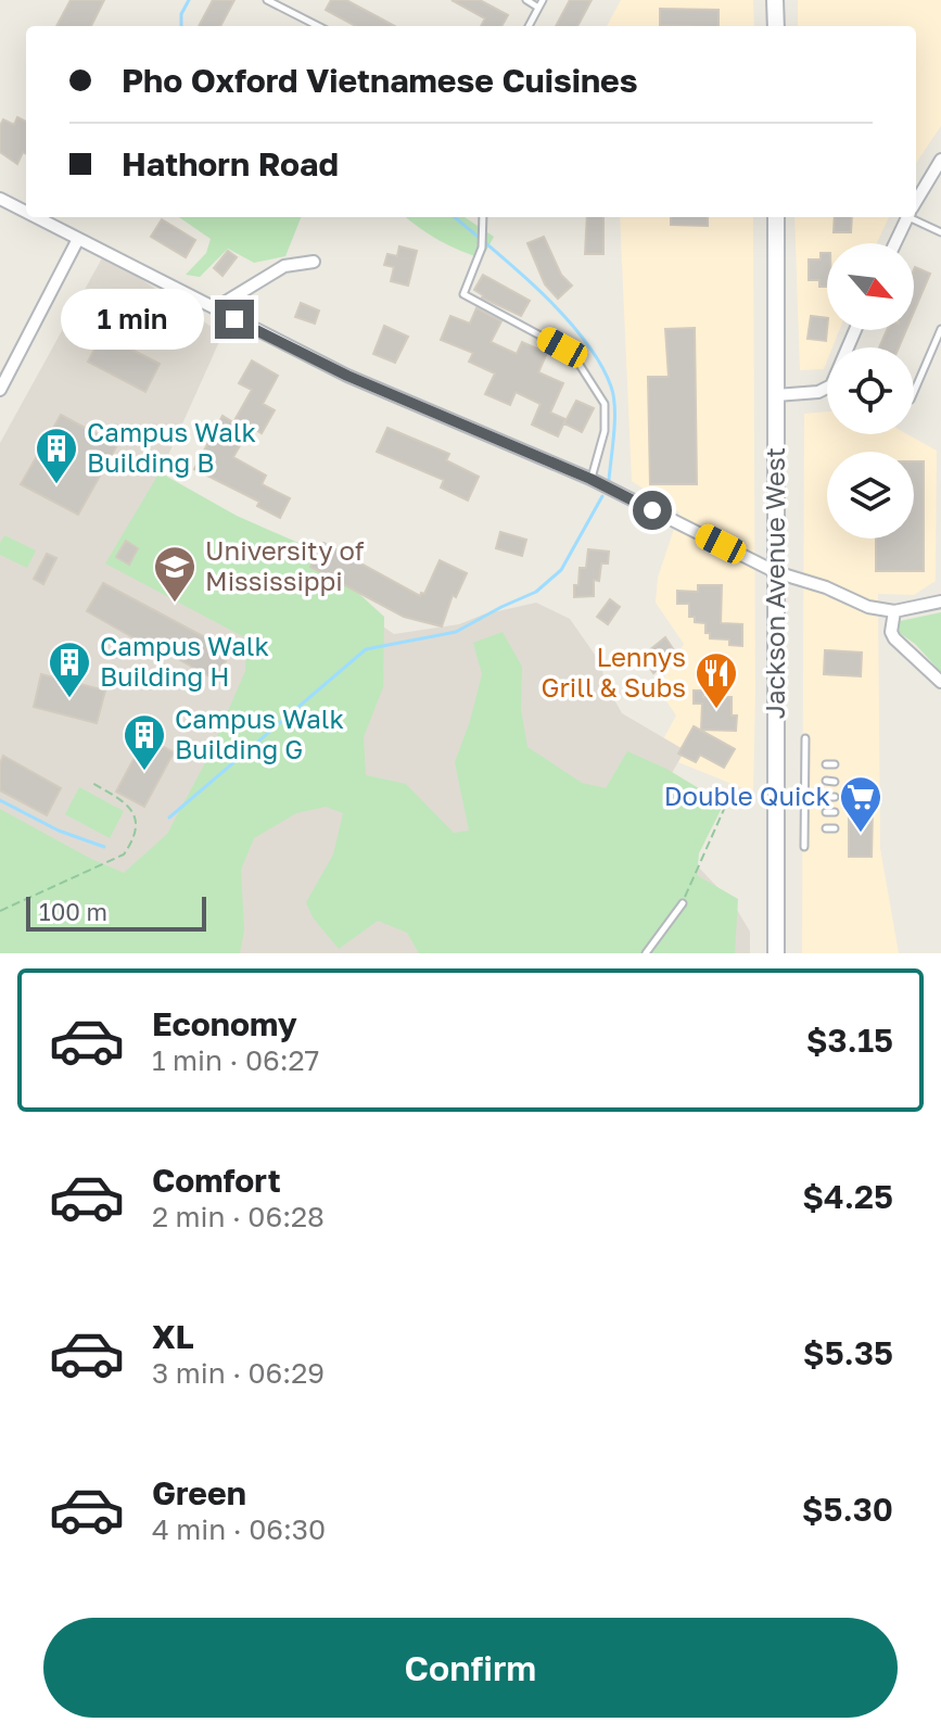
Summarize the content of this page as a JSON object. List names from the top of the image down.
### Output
{
  "streets": {
    "main road": ["Jackson Avenue West"]
  },
  "places": {
    "building": ["Campus Walk Building B", "Campus Walk Building H", "Campus Walk Building G"],
    "school or university": ["University of Mississippi"],
    "restaurant": ["Lennys Grill & Subs"],
    "supermarket": ["Double Quick"]
  },
  "scale_bar": "100 m",
  "north": "bottom right",
  "page": {
    "banner": ["Pho Oxford Vietnamese Cuisines", "Hathorn Road"],
    "bubble": "1 min",
    "scale": "100 m",
    "list": [
      {
        "name": "Economy",
        "note": "1 min · 06:27",
        "value": "$3.15"
      },
      {
        "name": "Comfort",
        "note": "2 min · 06:28",
        "value": "$4.25"
      },
      {
        "name": "XL",
        "note": "3 min · 06:29",
        "value": "$5.35"
      },
      {
        "name": "Green",
        "note": "4 min · 06:30",
        "value": "$5.30"
      }
    ],
    "buttons": "Confirm"
  }
}
